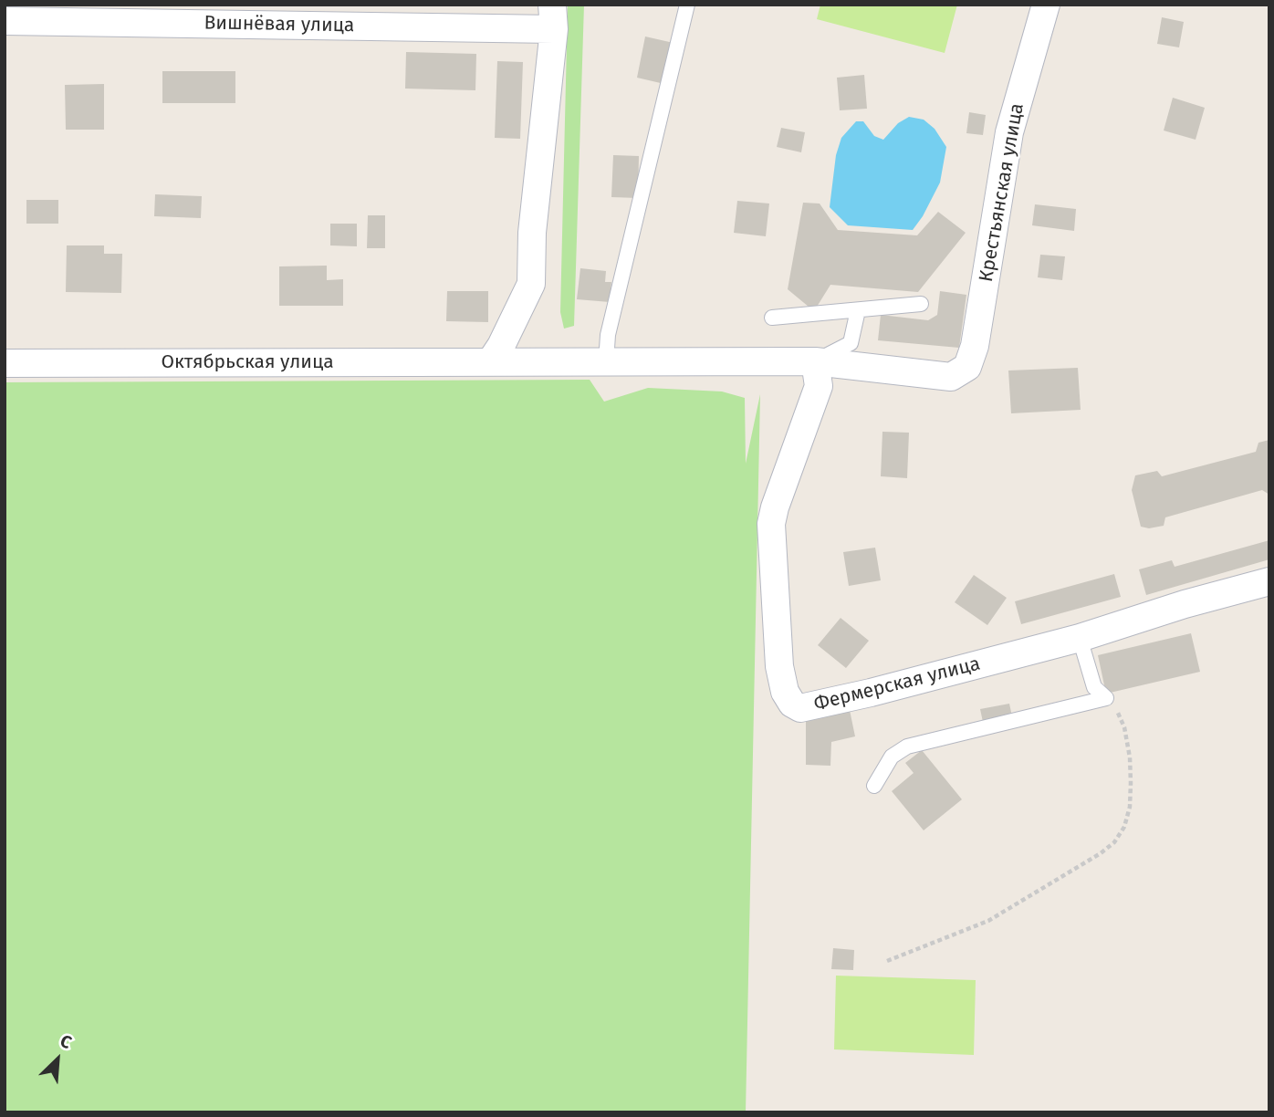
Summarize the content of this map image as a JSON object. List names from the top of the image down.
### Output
{
  "streets": {
    "street": [
      "Вишнёвая улица",
      "Крестьянская улица",
      "Октябрьская улица",
      "Фермерская улица"
    ]
  },
  "crossings": [
    ["Крестьянская улица", "Октябрьская улица"],
    ["Октябрьская улица", "Фермерская улица"]
  ],
  "north": "top right"
}
